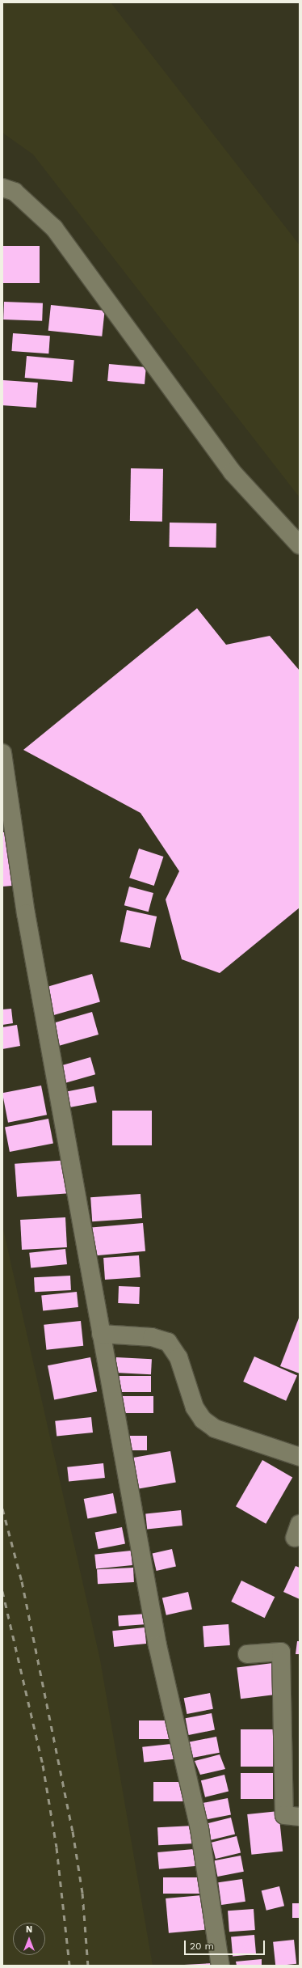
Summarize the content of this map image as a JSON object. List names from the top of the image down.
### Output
{
  "scale_bar": "20 m",
  "north": "top"
}
